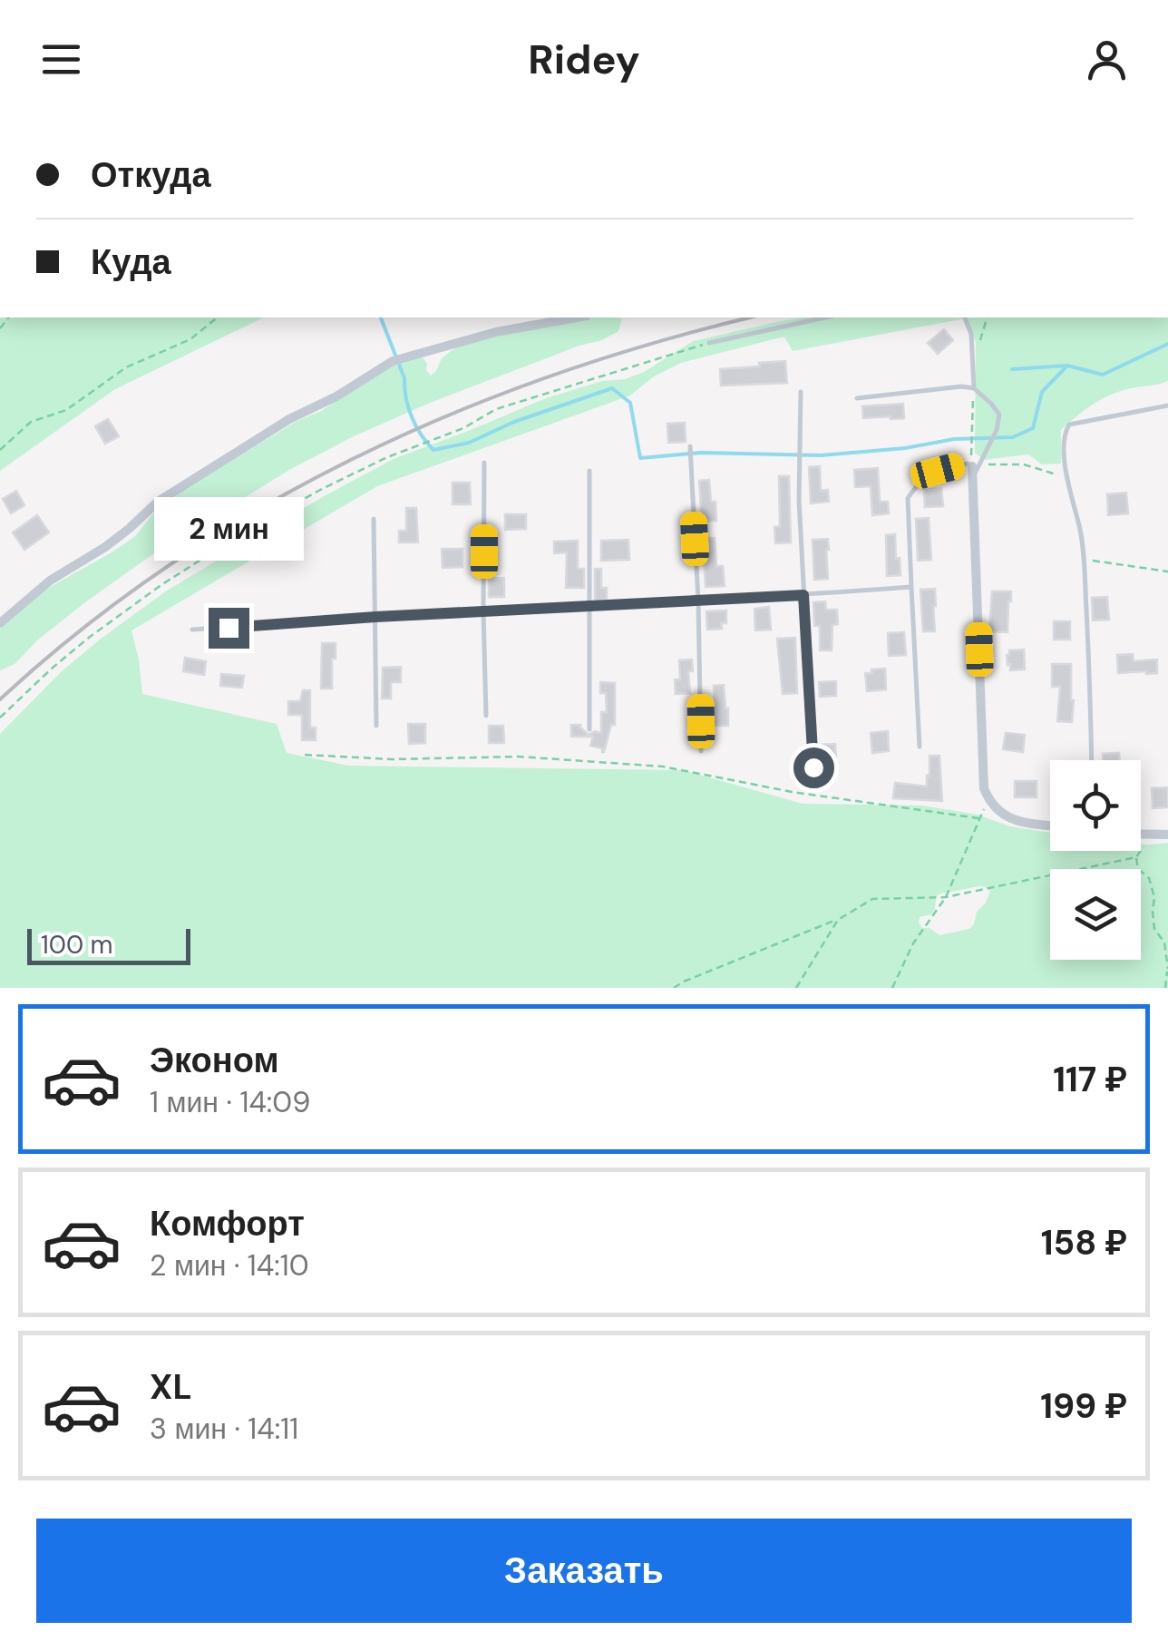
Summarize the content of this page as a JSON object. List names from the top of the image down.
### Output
{
  "scale_bar": "100 m",
  "page": {
    "header": "Ridey",
    "banner": ["Откуда", "Куда"],
    "bubble": "2 мин",
    "scale": "100 m",
    "list": [
      {
        "name": "Эконом",
        "note": "1 мин · 14:09",
        "value": "117 ₽"
      },
      {
        "name": "Комфорт",
        "note": "2 мин · 14:10",
        "value": "158 ₽"
      },
      {
        "name": "XL",
        "note": "3 мин · 14:11",
        "value": "199 ₽"
      }
    ],
    "buttons": "Заказать"
  }
}
